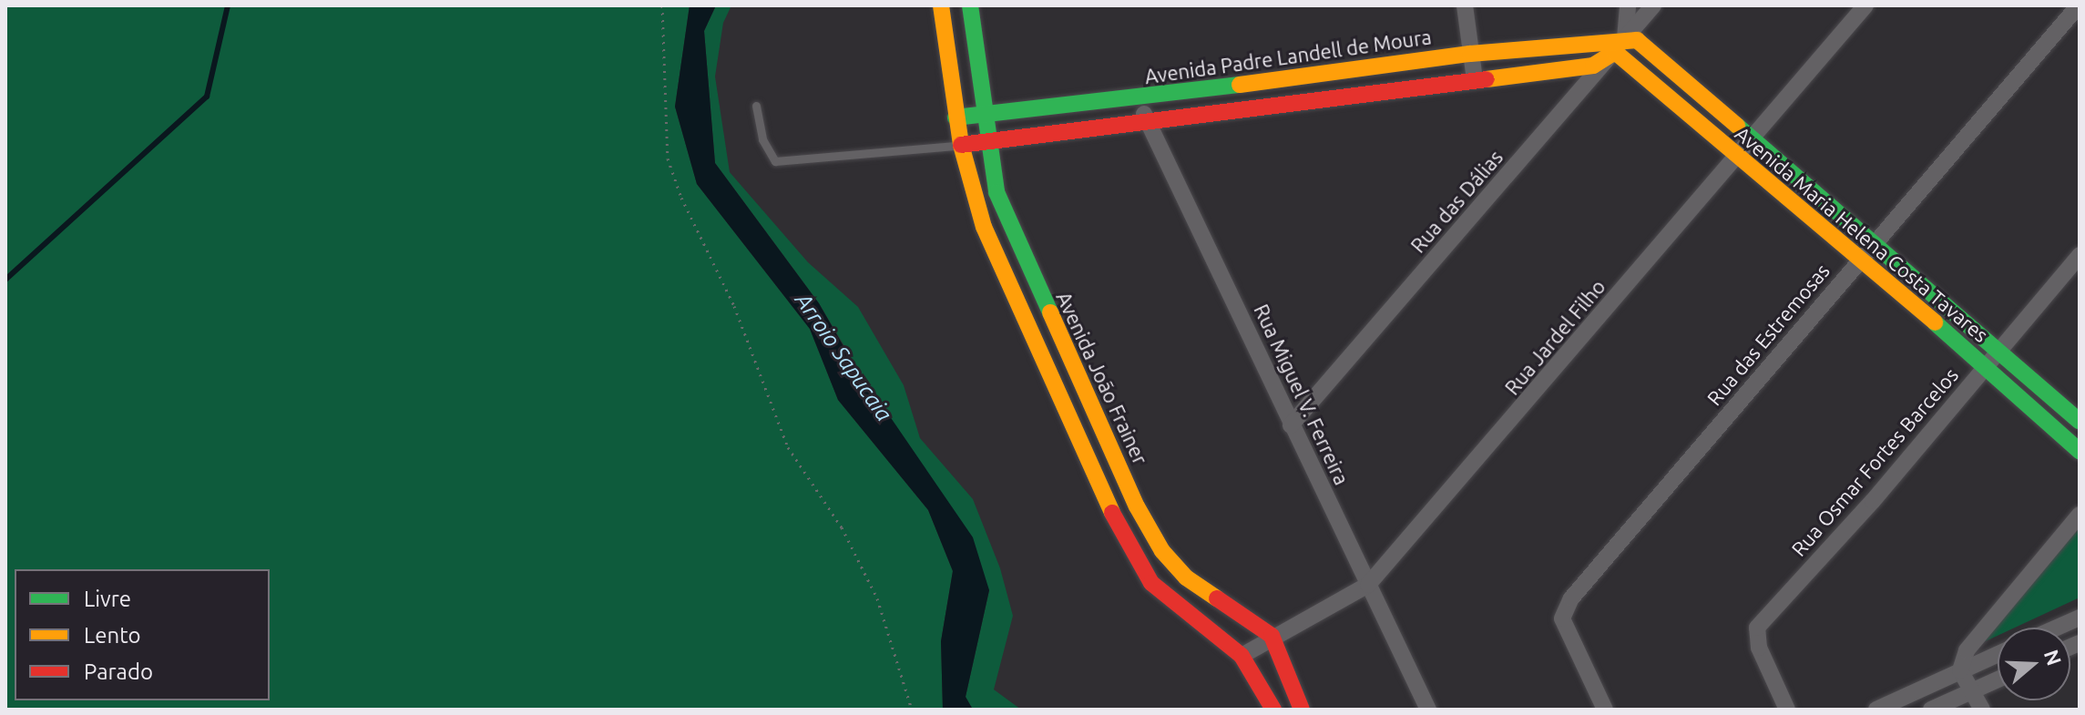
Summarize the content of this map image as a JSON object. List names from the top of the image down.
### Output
{
  "streets": {
    "street": [
      "Avenida Padre Landell de Moura",
      "Rua das Dálias",
      "Avenida Maria Helena Costa Tavares",
      "Rua das Estremosas",
      "Rua Jardel Filho",
      "Avenida João Frainer",
      "Rua Miguel V. Ferreira",
      "Rua Osmar Fortes Barcelos"
    ]
  },
  "crossings": [
    ["Avenida Padre Landell de Moura", "Rua das Dálias"],
    ["Avenida Padre Landell de Moura", "Avenida Maria Helena Costa Tavares"],
    ["Avenida Padre Landell de Moura", "Avenida João Frainer"],
    ["Avenida Padre Landell de Moura", "Rua Miguel V. Ferreira"],
    ["Rua das Dálias", "Avenida Maria Helena Costa Tavares"],
    ["Rua das Dálias", "Rua Miguel V. Ferreira"],
    ["Avenida Maria Helena Costa Tavares", "Rua das Estremosas"],
    ["Avenida Maria Helena Costa Tavares", "Rua Jardel Filho"],
    ["Avenida Maria Helena Costa Tavares", "Rua Osmar Fortes Barcelos"],
    ["Rua Jardel Filho", "Avenida João Frainer"],
    ["Rua Jardel Filho", "Rua Miguel V. Ferreira"]
  ],
  "water": ["Arroio Sapucaia"],
  "legend": ["Livre", "Lento", "Parado"],
  "north": "right"
}
